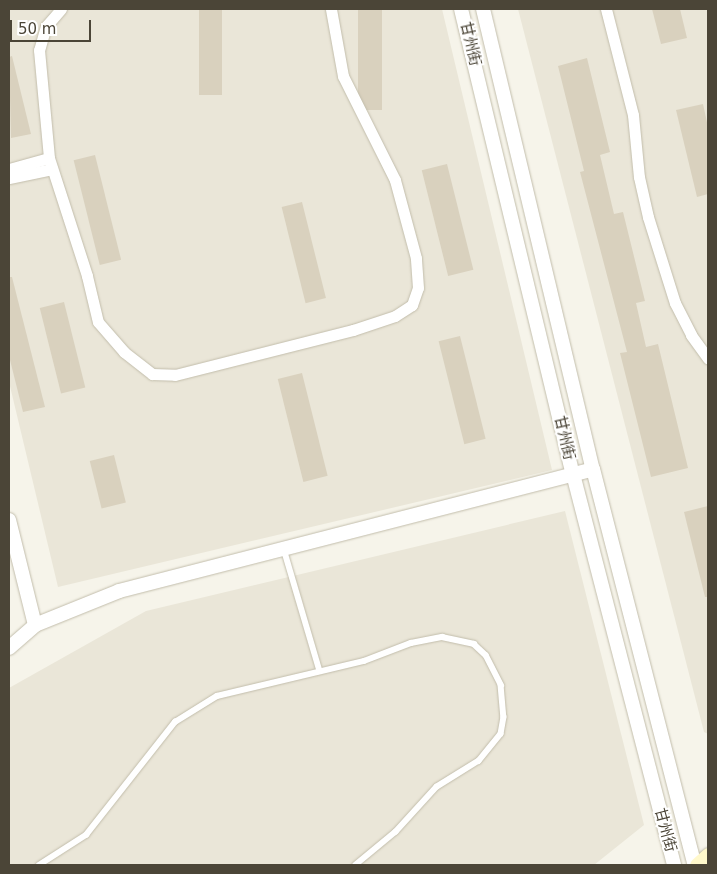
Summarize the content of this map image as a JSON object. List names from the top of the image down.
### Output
{
  "streets": {
    "street": ["甘州街"]
  },
  "scale_bar": "50 m"
}
